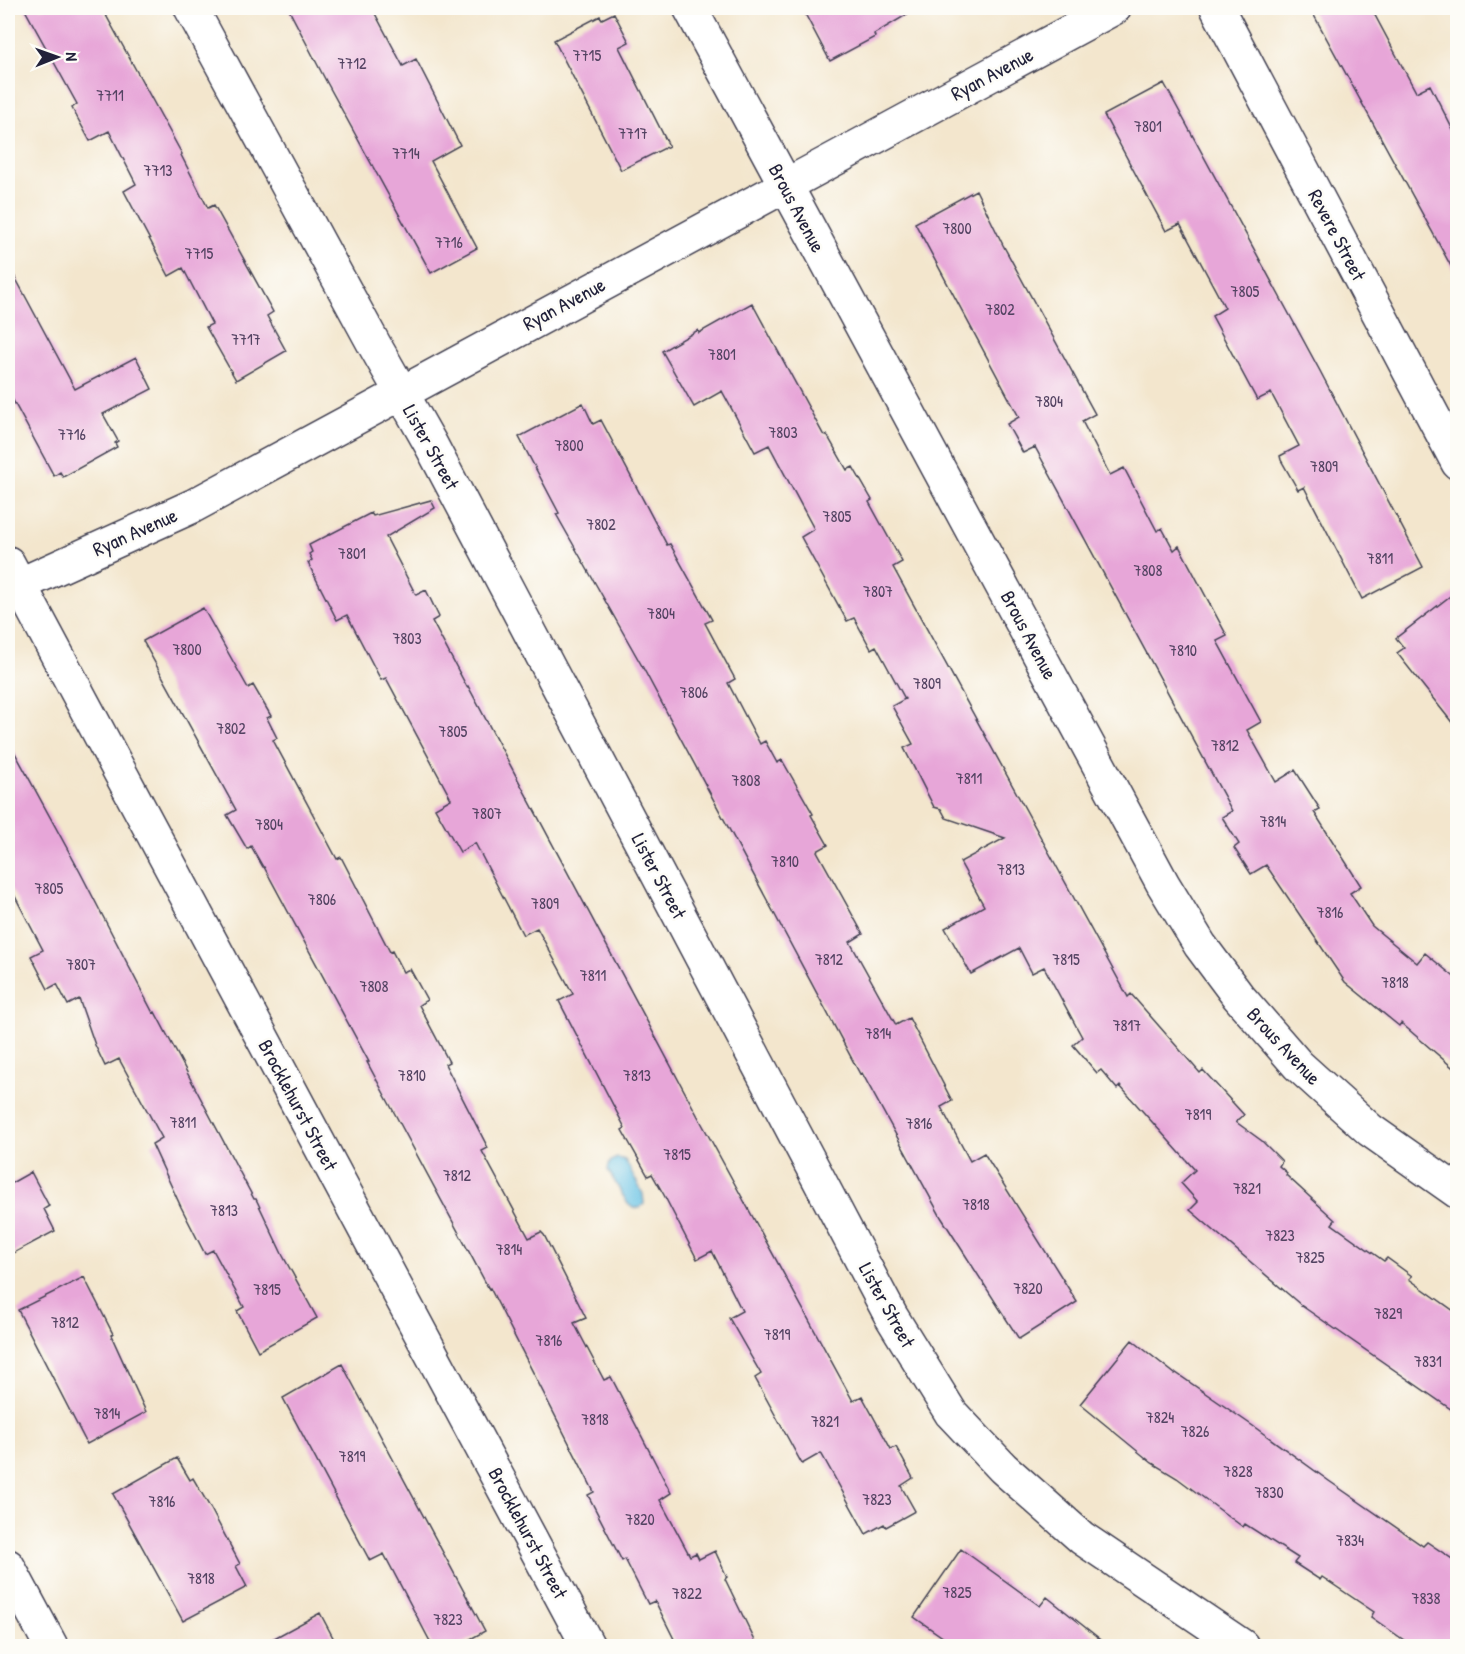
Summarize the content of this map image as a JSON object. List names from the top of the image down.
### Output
{
  "streets": {
    "street": [
      "Ryan Avenue",
      "Brous Avenue",
      "Revere Street",
      "Lister Street",
      "Brocklehurst Street"
    ]
  },
  "crossings": [
    ["Ryan Avenue", "Brous Avenue"],
    ["Ryan Avenue", "Lister Street"],
    ["Ryan Avenue", "Brocklehurst Street"]
  ],
  "house_numbers": [
    "7715",
    "7712",
    "7711",
    "7801",
    "7717",
    "7714",
    "7713",
    "7800",
    "7716",
    "7715",
    "7805",
    "7802",
    "7717",
    "7801",
    "7804",
    "7803",
    "7716",
    "7800",
    "7809",
    "7805",
    "7802",
    "7801",
    "7811",
    "7808",
    "7807",
    "7804",
    "7803",
    "7800",
    "7810",
    "7809",
    "7806",
    "7802",
    "7805",
    "7812",
    "7811",
    "7808",
    "7807",
    "7814",
    "7804",
    "7810",
    "7813",
    "7805",
    "7806",
    "7809",
    "7816",
    "7812",
    "7815",
    "7807",
    "7811",
    "7818",
    "7808",
    "7817",
    "7814",
    "7810",
    "7813",
    "7819",
    "7811",
    "7816",
    "7815",
    "7812",
    "7821",
    "7818",
    "7813",
    "7823",
    "7814",
    "7825",
    "7820",
    "7815",
    "7829",
    "7812",
    "7819",
    "7816",
    "7831",
    "7814",
    "7824",
    "7818",
    "7821",
    "7826",
    "7819",
    "7828",
    "7830",
    "7823",
    "7816",
    "7820",
    "7834",
    "7818",
    "7825",
    "7822",
    "7838",
    "7823"
  ],
  "north": "right"
}
